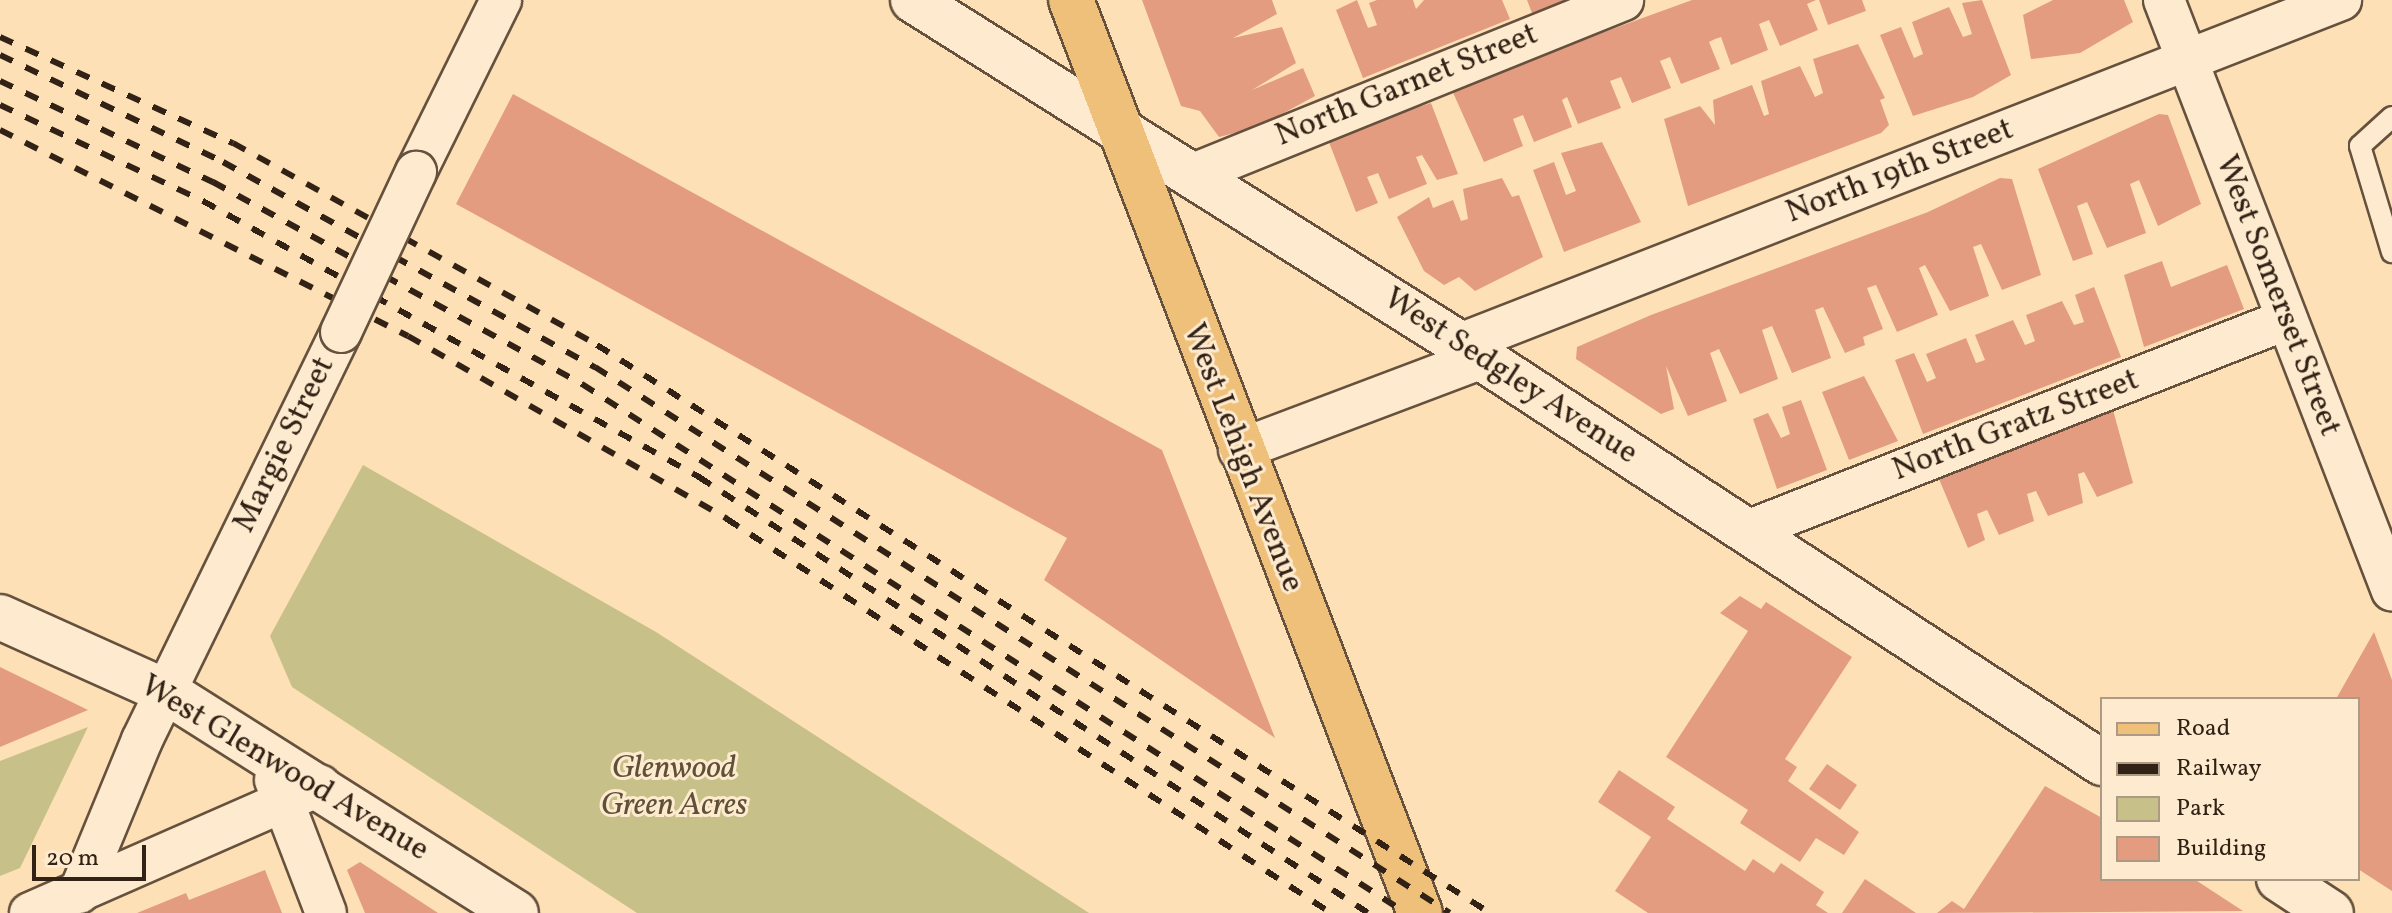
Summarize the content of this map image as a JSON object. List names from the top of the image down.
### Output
{
  "streets": {
    "main road": ["West Lehigh Avenue"],
    "street": [
      "North Garnet Street",
      "North 19th Street",
      "West Somerset Street",
      "West Sedgley Avenue",
      "North Gratz Street",
      "Margie Street",
      "West Glenwood Avenue"
    ]
  },
  "crossings": [
    ["North Garnet Street", "West Sedgley Avenue"],
    ["North 19th Street", "West Somerset Street"],
    ["North 19th Street", "West Sedgley Avenue"],
    ["North 19th Street", "West Lehigh Avenue"],
    ["West Somerset Street", "North Gratz Street"],
    ["West Sedgley Avenue", "North Gratz Street"],
    ["West Sedgley Avenue", "West Lehigh Avenue"],
    ["Margie Street", "West Glenwood Avenue"]
  ],
  "parks": ["Glenwood Green Acres"],
  "legend": [
    "Road",
    "Railway",
    "Park",
    "Building"
  ],
  "scale_bar": "20 m"
}
